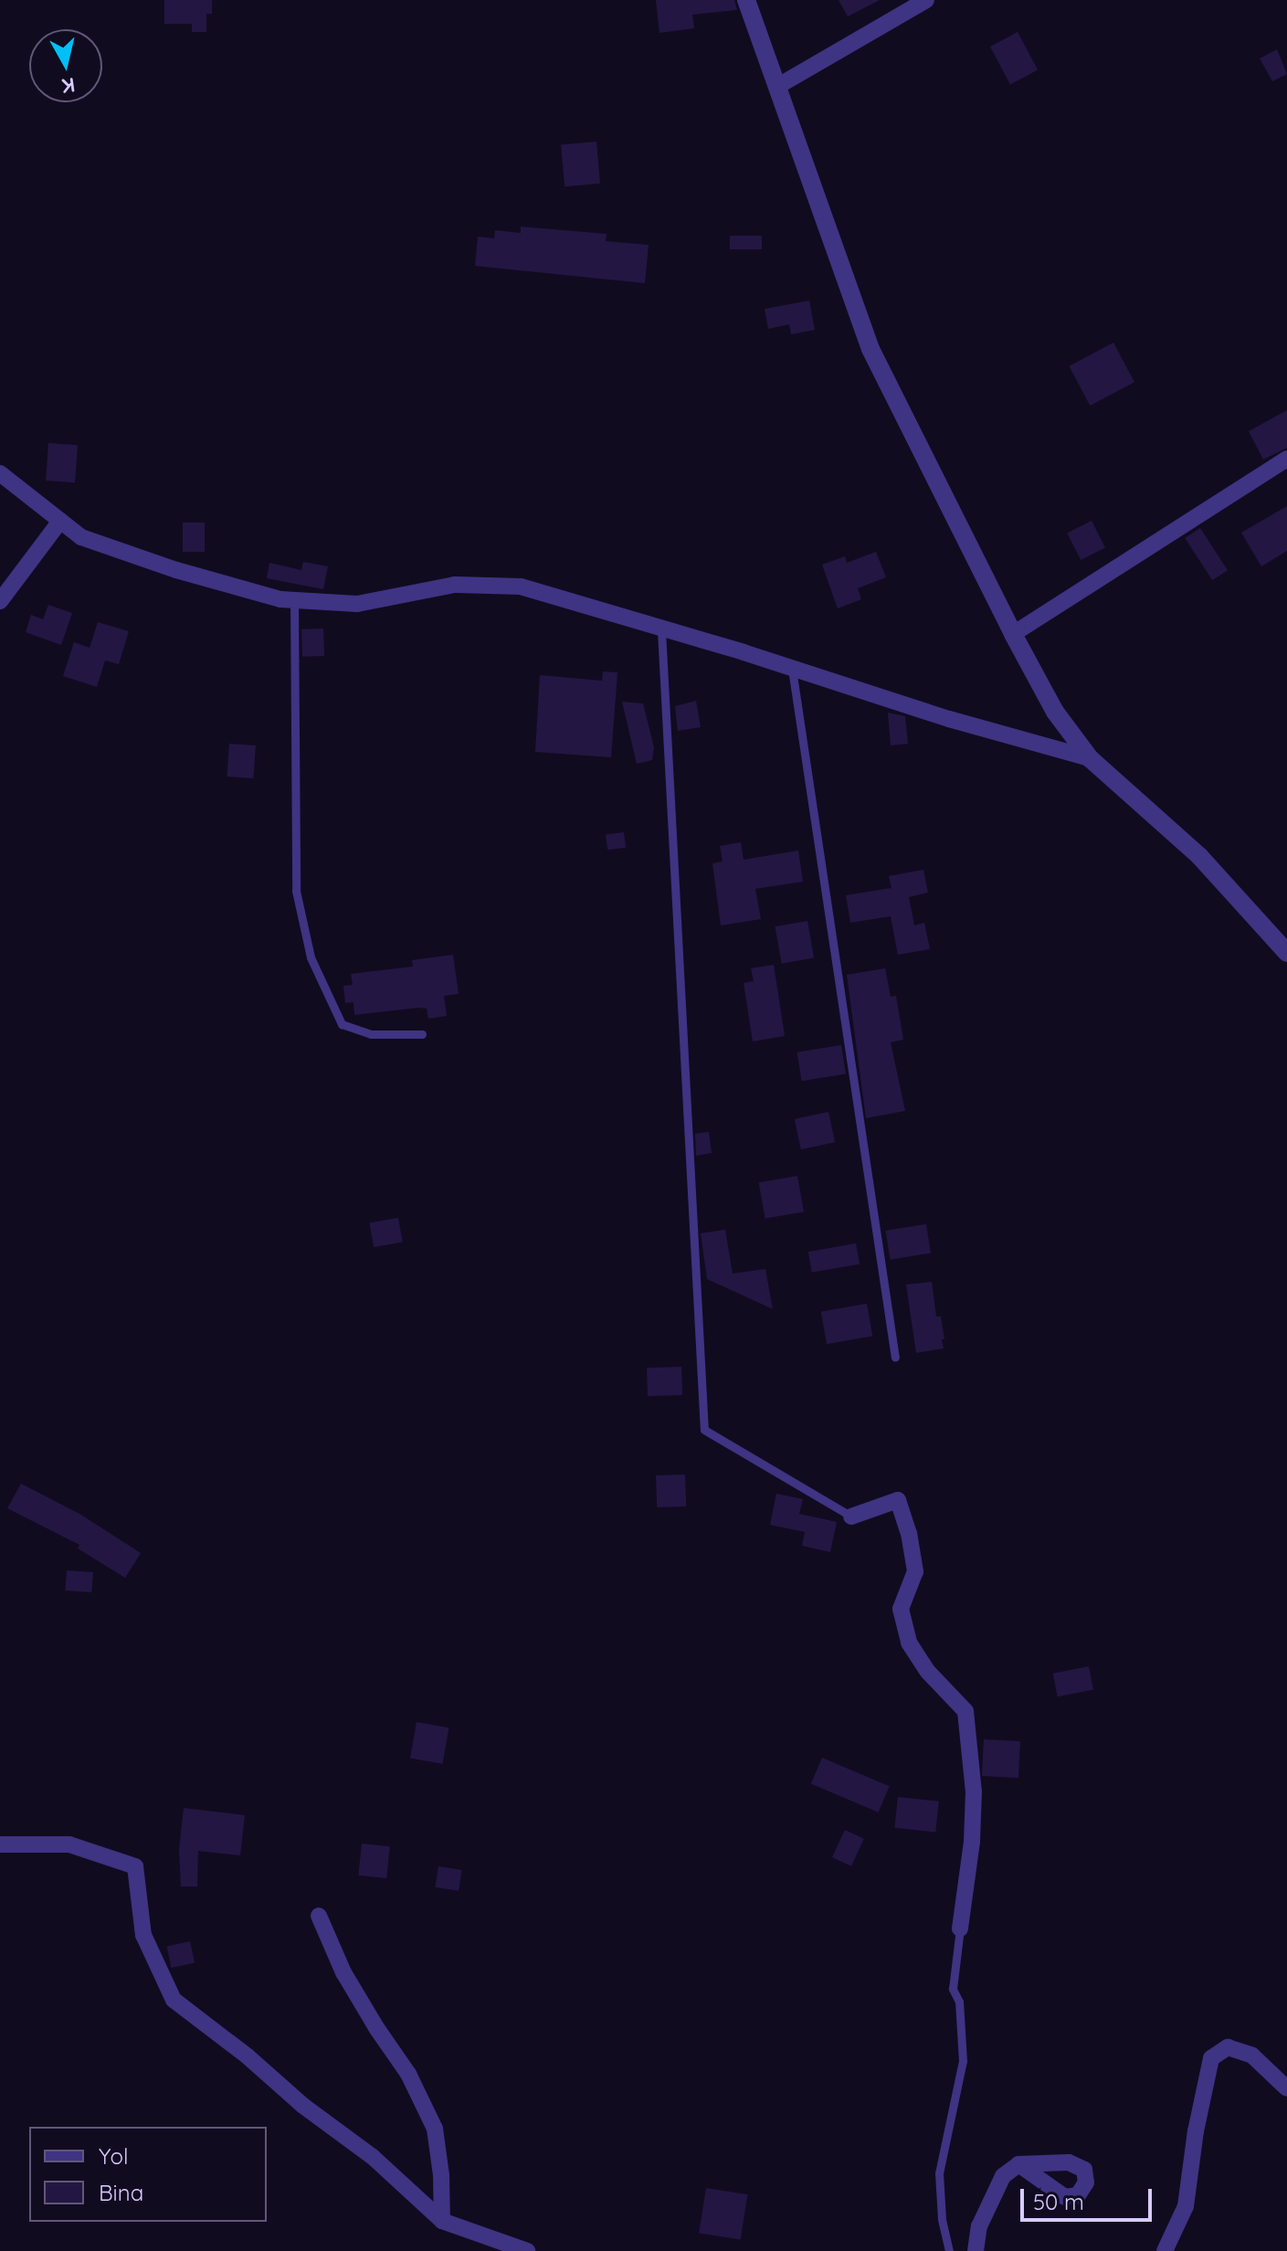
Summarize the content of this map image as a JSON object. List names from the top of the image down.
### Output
{
  "legend": ["Yol", "Bina"],
  "scale_bar": "50 m",
  "north": "bottom"
}
